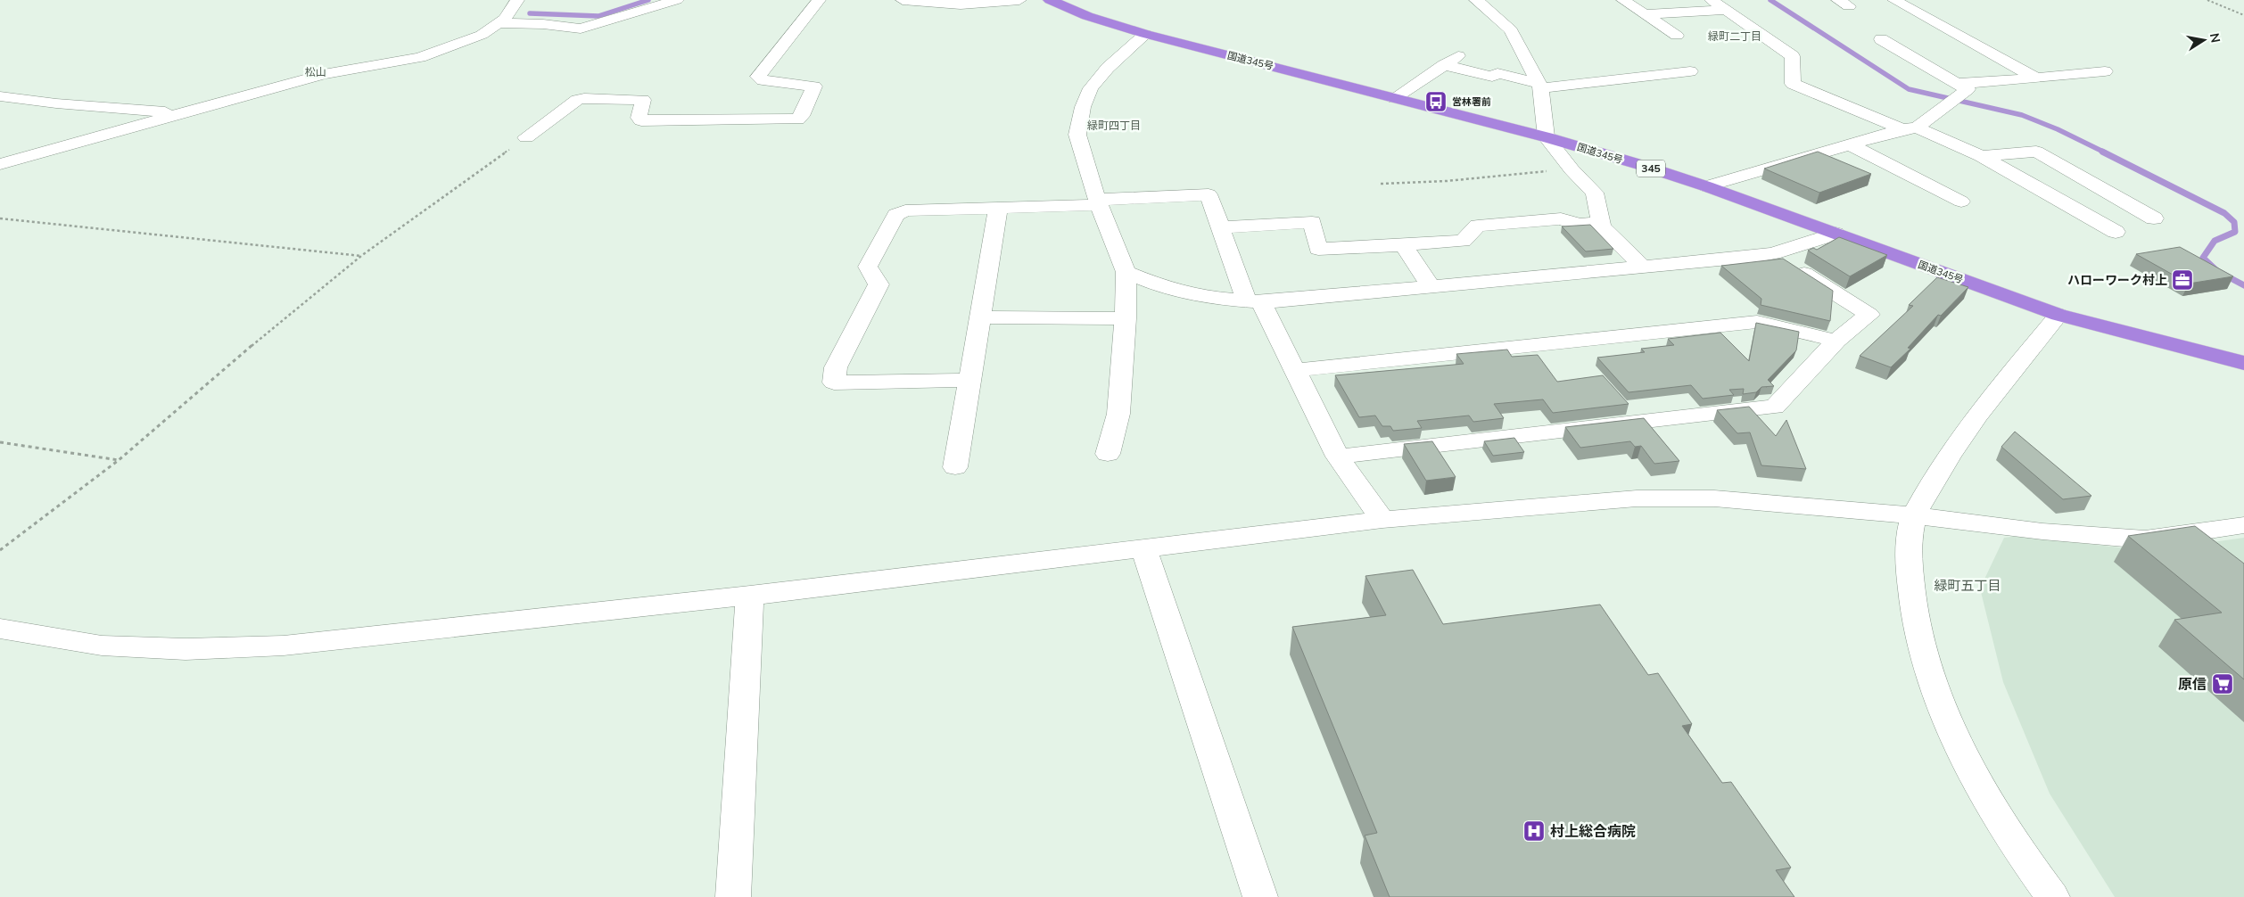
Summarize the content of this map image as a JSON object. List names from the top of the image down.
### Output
{
  "streets": {
    "highway": ["国道345号", "345"]
  },
  "districts": [
    "緑町二丁目",
    "松山",
    "緑町四丁目",
    "緑町五丁目"
  ],
  "places": {
    "bus stop": ["営林署前"],
    "office": ["ハローワーク村上"],
    "supermarket": ["原信"],
    "hospital": ["村上総合病院"]
  },
  "north": "right"
}
